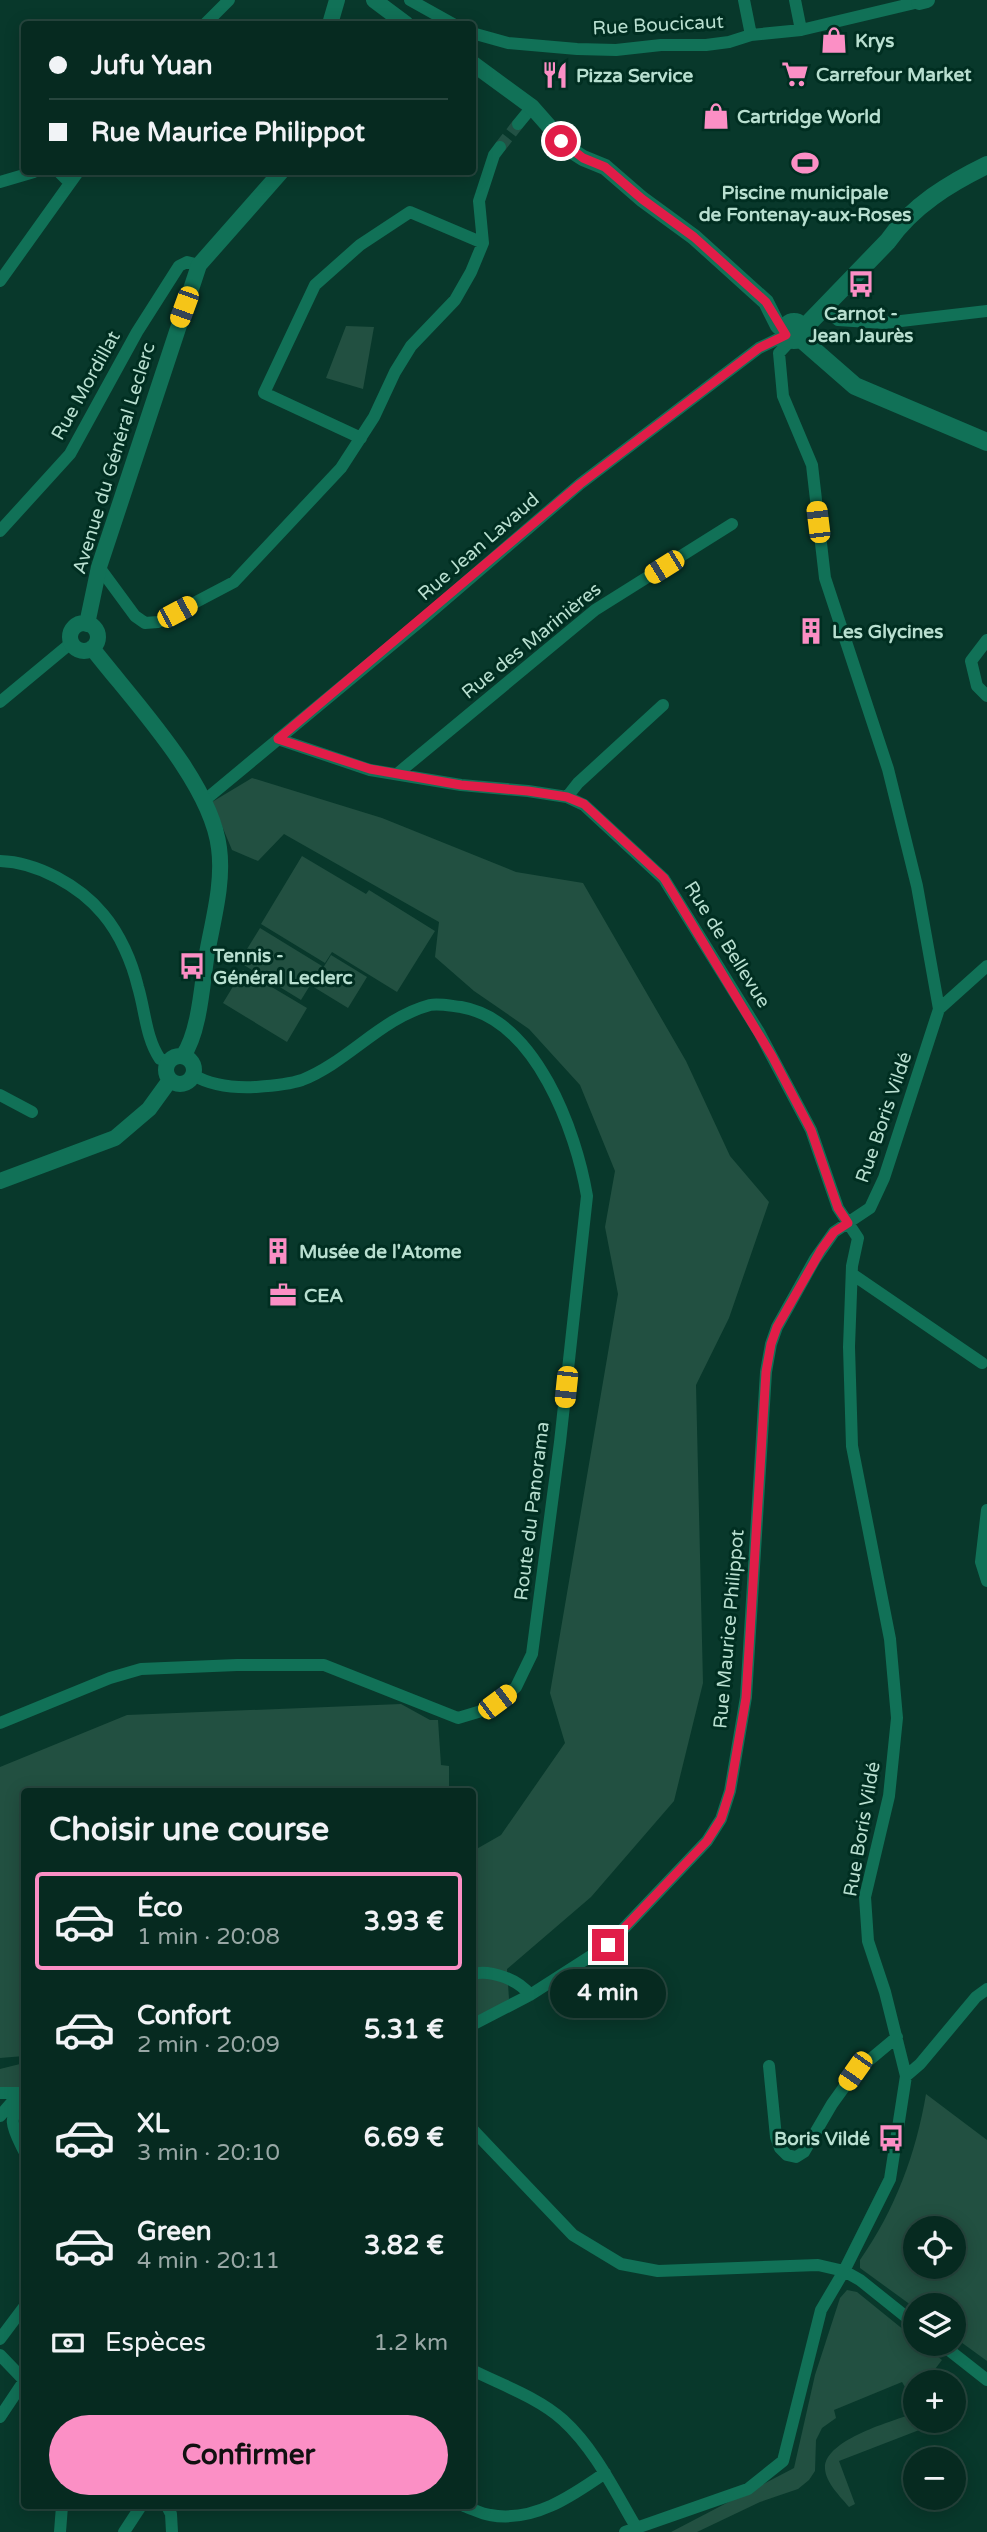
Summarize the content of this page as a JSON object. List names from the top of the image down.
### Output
{
  "streets": {
    "street": [
      "Rue Boucicaut",
      "Rue Mordillat",
      "Avenue du Général Leclerc",
      "Rue Jean Lavaud",
      "Rue des Marinières",
      "Rue de Bellevue",
      "Rue Boris Vildé",
      "Route du Panorama",
      "Rue Maurice Philippot"
    ]
  },
  "crossings": [
    ["Rue Mordillat", "Avenue du Général Leclerc"],
    ["Rue Jean Lavaud", "Rue de Bellevue"],
    ["Rue des Marinières", "Rue de Bellevue"],
    ["Rue de Bellevue", "Rue Boris Vildé"],
    ["Rue de Bellevue", "Rue Maurice Philippot"],
    ["Rue Boris Vildé", "Rue Maurice Philippot"]
  ],
  "places": {
    "shop": ["Krys", "Cartridge World"],
    "supermarket": ["Carrefour Market"],
    "restaurant": ["Pizza Service"],
    "sports": ["Piscine municipale de Fontenay-aux-Roses"],
    "bus stop": ["Carnot - Jean Jaurès", "Tennis - Général Leclerc", "Boris Vildé"],
    "building": ["Les Glycines", "Musée de l'Atome"],
    "office": ["CEA"]
  },
  "page": {
    "banner": ["Jufu Yuan", "Rue Maurice Philippot"],
    "heading": "Choisir une course",
    "list": [
      {
        "name": "Éco",
        "note": "1 min · 20:08",
        "value": "3.93 €"
      },
      {
        "name": "Confort",
        "note": "2 min · 20:09",
        "value": "5.31 €"
      },
      {
        "name": "XL",
        "note": "3 min · 20:10",
        "value": "6.69 €"
      },
      {
        "name": "Green",
        "note": "4 min · 20:11",
        "value": "3.82 €"
      }
    ],
    "bubble": "4 min",
    "map_buttons": ["+", "−"],
    "pay": ["Espèces", "1.2 km"],
    "buttons": "Confirmer"
  }
}
